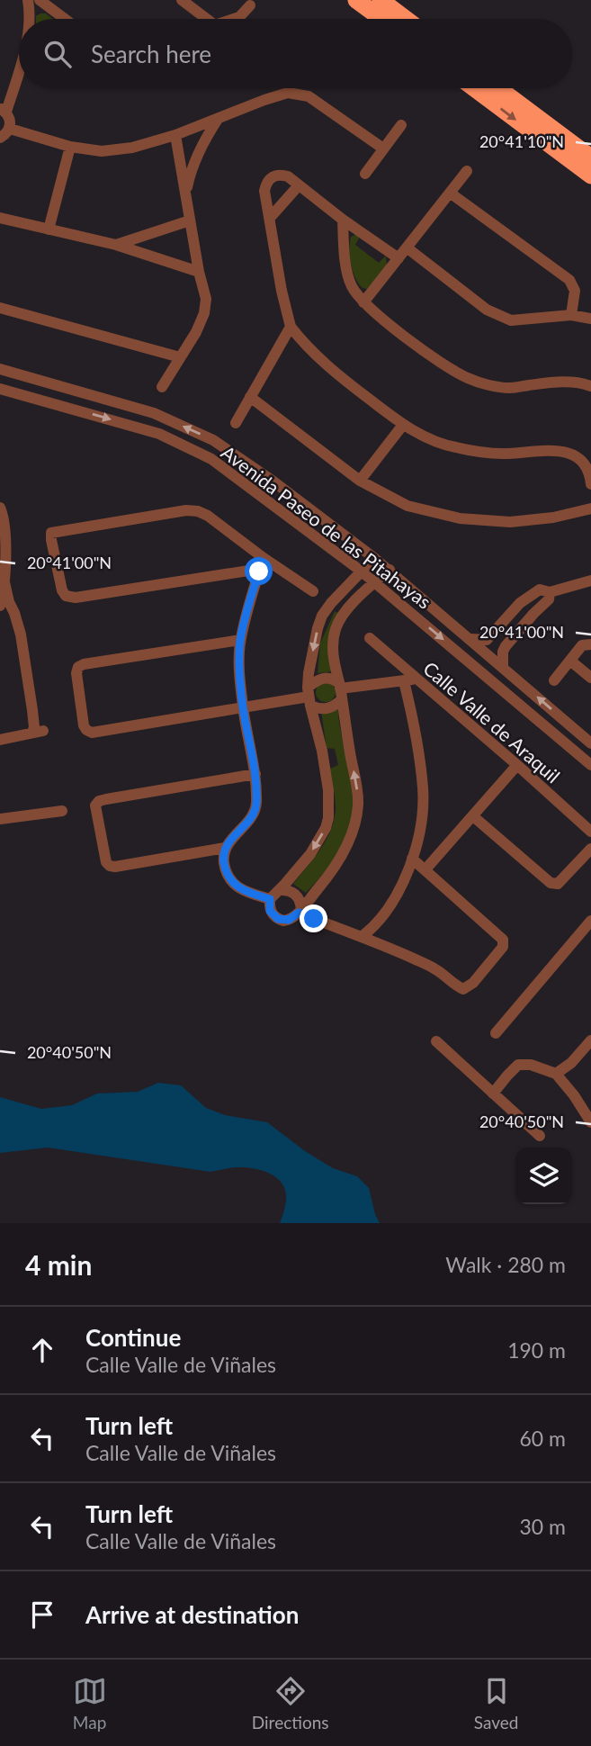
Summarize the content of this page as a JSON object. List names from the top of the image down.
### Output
{
  "streets": {
    "street": ["Avenida Paseo de las Pitahayas", "Calle Valle de Araquil"]
  },
  "page": {
    "search": "Search here",
    "heading": ["4 min", "Walk · 280 m"],
    "list": [
      ["Continue", "Calle Valle de Viñales", "190 m"],
      ["Turn left", "Calle Valle de Viñales", "60 m"],
      ["Turn left", "Calle Valle de Viñales", "30 m"],
      "Arrive at destination"
    ],
    "nav": ["Map", "Directions", "Saved"]
  },
  "coordinates": ["20°41'10\"N", "20°41'00\"N", "20°40'50\"N"]
}
